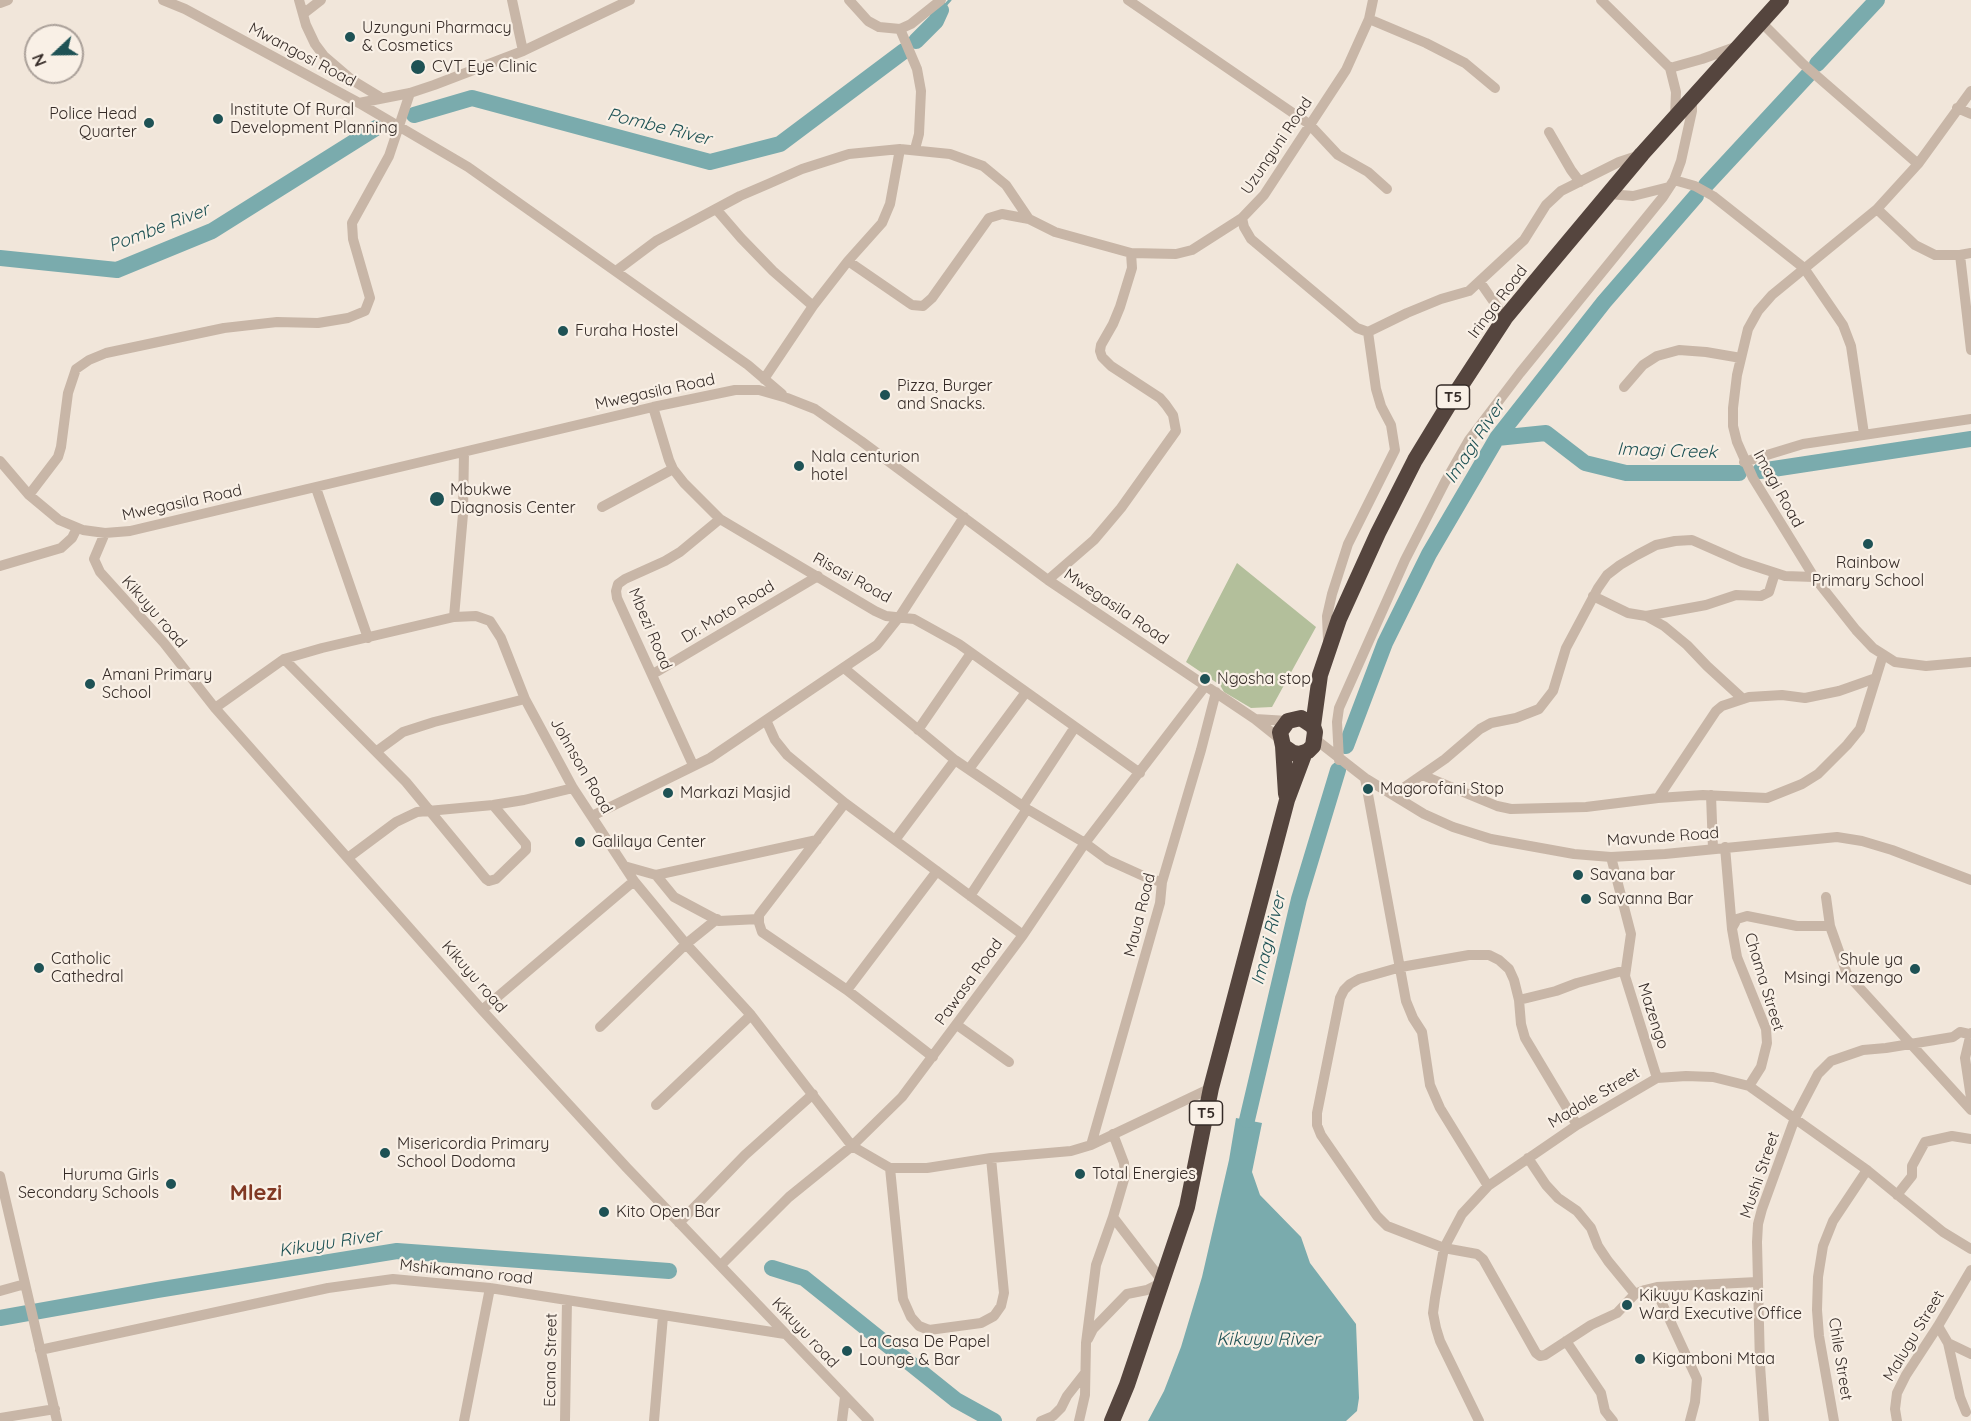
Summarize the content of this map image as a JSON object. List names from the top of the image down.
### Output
{
  "streets": {
    "highway": ["Iringa Road", "T5"],
    "street": [
      "Mwangosi Road",
      "Uzunguni Road",
      "Mwegasila Road",
      "Imagi Road",
      "Risasi Road",
      "Kikuyu road",
      "Dr. Moto Road",
      "Mbezi Road",
      "Johnson Road",
      "Mavunde Road",
      "Maua Road",
      "Pawasa Road",
      "Chama Street",
      "Mazengo",
      "Madole Street",
      "Mushi Street",
      "Mshikamano road",
      "Malugu Street",
      "Chile Street",
      "Ecana Street"
    ]
  },
  "crossings": [
    ["Iringa Road", "T5"],
    ["Mwegasila Road", "T5"],
    ["Mwegasila Road", "Risasi Road"],
    ["Mwegasila Road", "Kikuyu road"],
    ["Mwegasila Road", "Mavunde Road"],
    ["Mwegasila Road", "Maua Road"],
    ["Mwegasila Road", "Pawasa Road"],
    ["T5", "Mavunde Road"],
    ["Risasi Road", "Dr. Moto Road"],
    ["Risasi Road", "Mbezi Road"],
    ["Risasi Road", "Pawasa Road"],
    ["Kikuyu road", "Johnson Road"],
    ["Kikuyu road", "Pawasa Road"],
    ["Kikuyu road", "Mshikamano road"],
    ["Dr. Moto Road", "Mbezi Road"],
    ["Johnson Road", "Pawasa Road"],
    ["Mavunde Road", "Chama Street"],
    ["Mavunde Road", "Mazengo"],
    ["Maua Road", "Pawasa Road"],
    ["Chama Street", "Madole Street"],
    ["Mazengo", "Madole Street"],
    ["Madole Street", "Mushi Street"],
    ["Madole Street", "Chile Street"],
    ["Mshikamano road", "Ecana Street"]
  ],
  "districts": ["Mlezi"],
  "water": [
    "Pombe River",
    "Imagi River",
    "Imagi Creek",
    "Kikuyu River"
  ],
  "places": [
    "Uzunguni Pharmacy & Cosmetics",
    "CVT Eye Clinic",
    "Institute Of Rural Development Planning",
    "Police Head Quarter",
    "Furaha Hostel",
    "Pizza, Burger and Snacks.",
    "Nala centurion hotel",
    "Mbukwe Diagnosis Center",
    "Rainbow Primary School",
    "Ngosha stop",
    "Amani Primary School",
    "Magorofani Stop",
    "Markazi Masjid",
    "Galilaya Center",
    "Savana bar",
    "Savanna Bar",
    "Catholic Cathedral",
    "Shule ya Msingi Mazengo",
    "Misericordia Primary School Dodoma",
    "Total Energies",
    "Huruma Girls Secondary Schools",
    "Kito Open Bar",
    "Kikuyu Kaskazini Ward Executive Office",
    "La Casa De Papel Lounge & Bar",
    "Kigamboni Mtaa"
  ],
  "north": "left"
}
